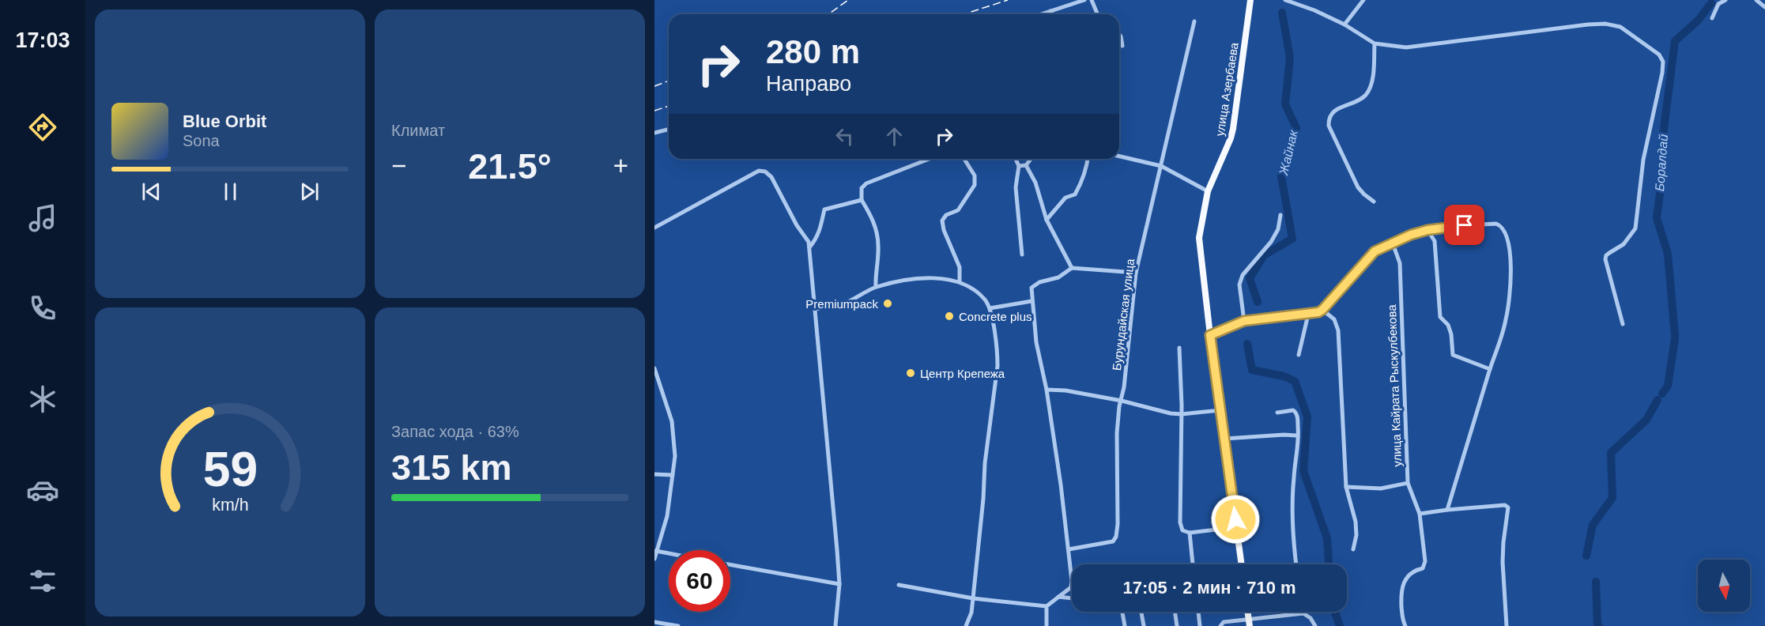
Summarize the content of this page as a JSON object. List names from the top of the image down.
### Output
{
  "streets": {
    "main road": ["улица Азербаева"],
    "street": ["Бурундайская улица", "улица Кайрата Рыскулбекова"]
  },
  "water": ["Жайнак", "Боралдай"],
  "places": ["Premiumpack", "Concrete plus", "Центр Крепежа"],
  "north": "bottom",
  "page": {
    "tabs": "17:03",
    "tile": [
      "Климат",
      ["Запас хода · 63%", "315 km"]
    ],
    "turn": ["280 m", "Направо"],
    "song": ["Blue Orbit", "Sona"],
    "heat": ["−", "21.5°", "+"],
    "limit": "60",
    "trip": "17:05 · 2 мин · 710 m",
    "gauge": ["59", "km/h"]
  }
}
